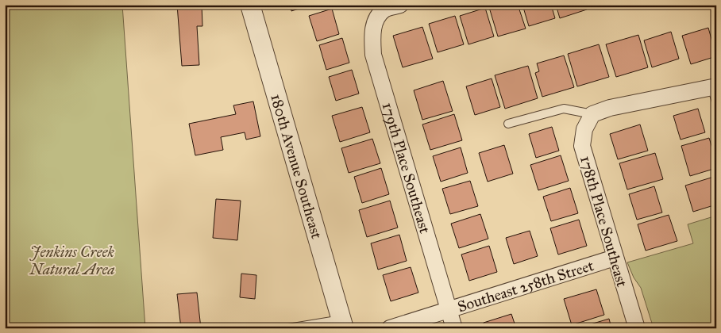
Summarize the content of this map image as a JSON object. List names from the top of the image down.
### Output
{
  "streets": {
    "street": [
      "180th Avenue Southeast",
      "179th Place Southeast",
      "178th Place Southeast",
      "Southeast 258th Street"
    ]
  },
  "crossings": [
    ["179th Place Southeast", "Southeast 258th Street"],
    ["178th Place Southeast", "Southeast 258th Street"]
  ],
  "parks": ["Jenkins Creek Natural Area"]
}
